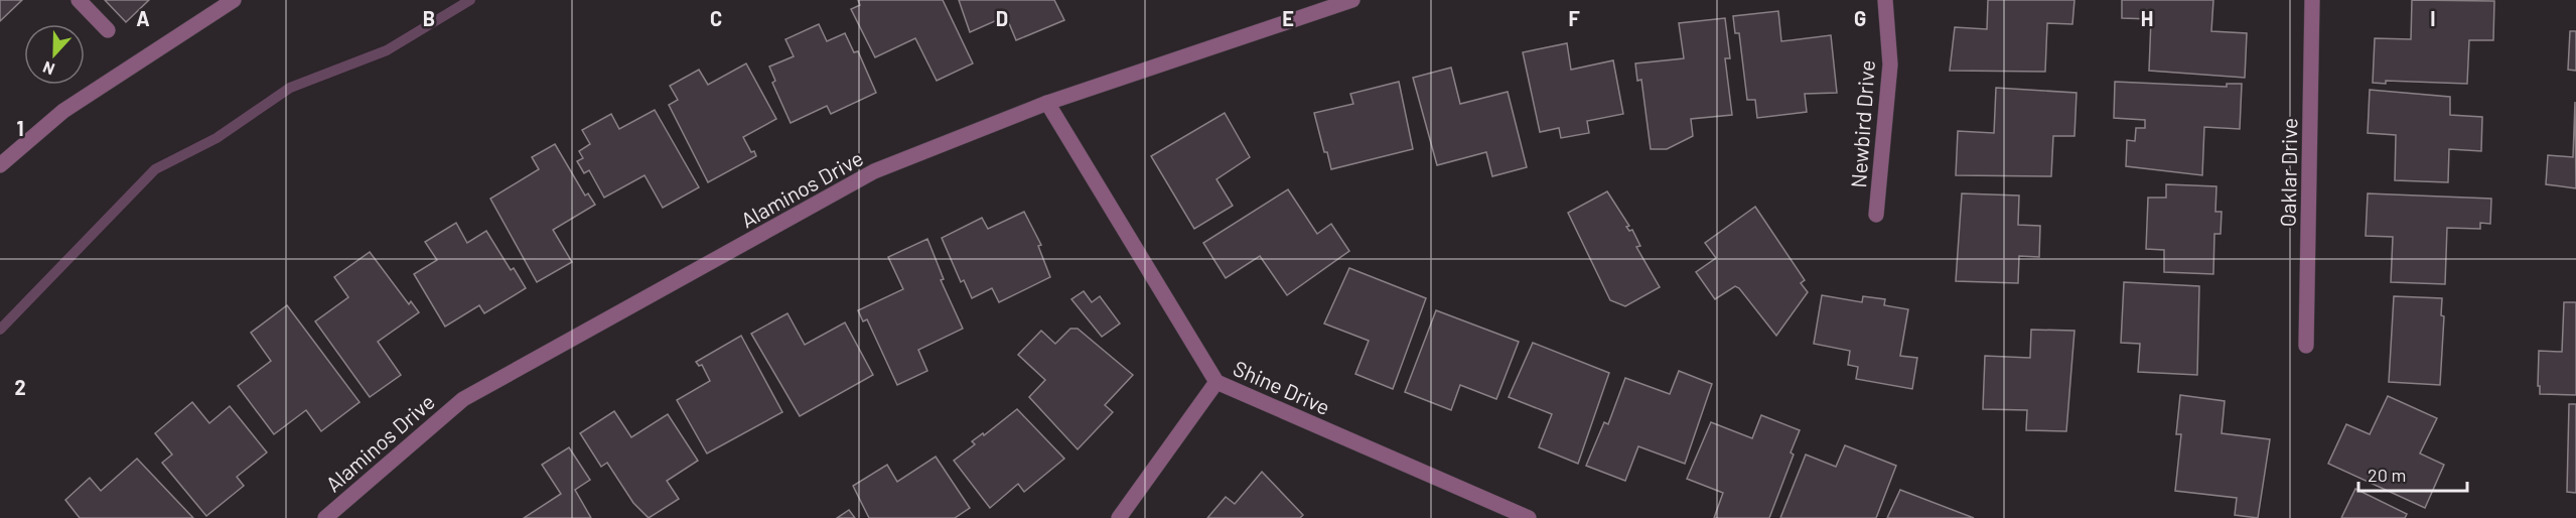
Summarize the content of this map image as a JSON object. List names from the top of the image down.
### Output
{
  "streets": {
    "street": [
      "Newbird Drive",
      "Oaklar Drive",
      "Alaminos Drive",
      "Shine Drive"
    ]
  },
  "crossings": [
    ["Alaminos Drive", "Shine Drive"]
  ],
  "scale_bar": "20 m",
  "north": "bottom",
  "grid": {
    "columns": [
      "A",
      "B",
      "C",
      "D",
      "E",
      "F",
      "G",
      "H",
      "I"
    ],
    "rows": ["1", "2"]
  }
}
